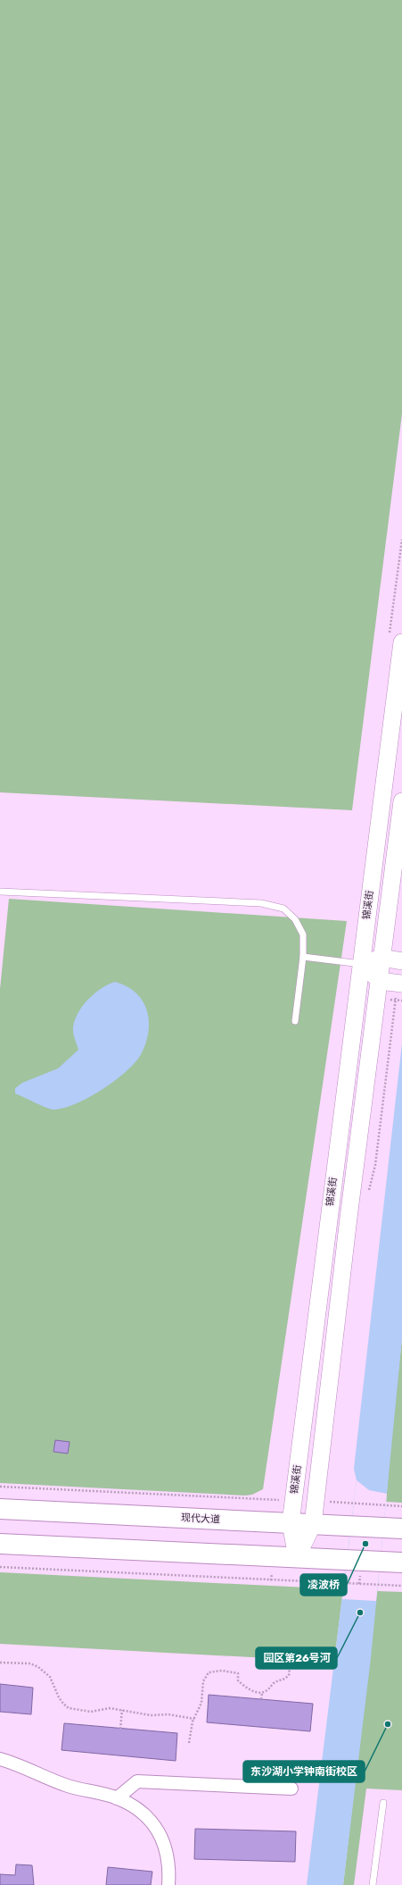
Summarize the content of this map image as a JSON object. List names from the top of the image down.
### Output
{
  "streets": {
    "main road": ["锦溪街", "现代大道"]
  },
  "crossings": [
    ["锦溪街", "现代大道"]
  ],
  "places": ["凌波桥", "园区第26号河", "东沙湖小学钟南街校区"]
}
